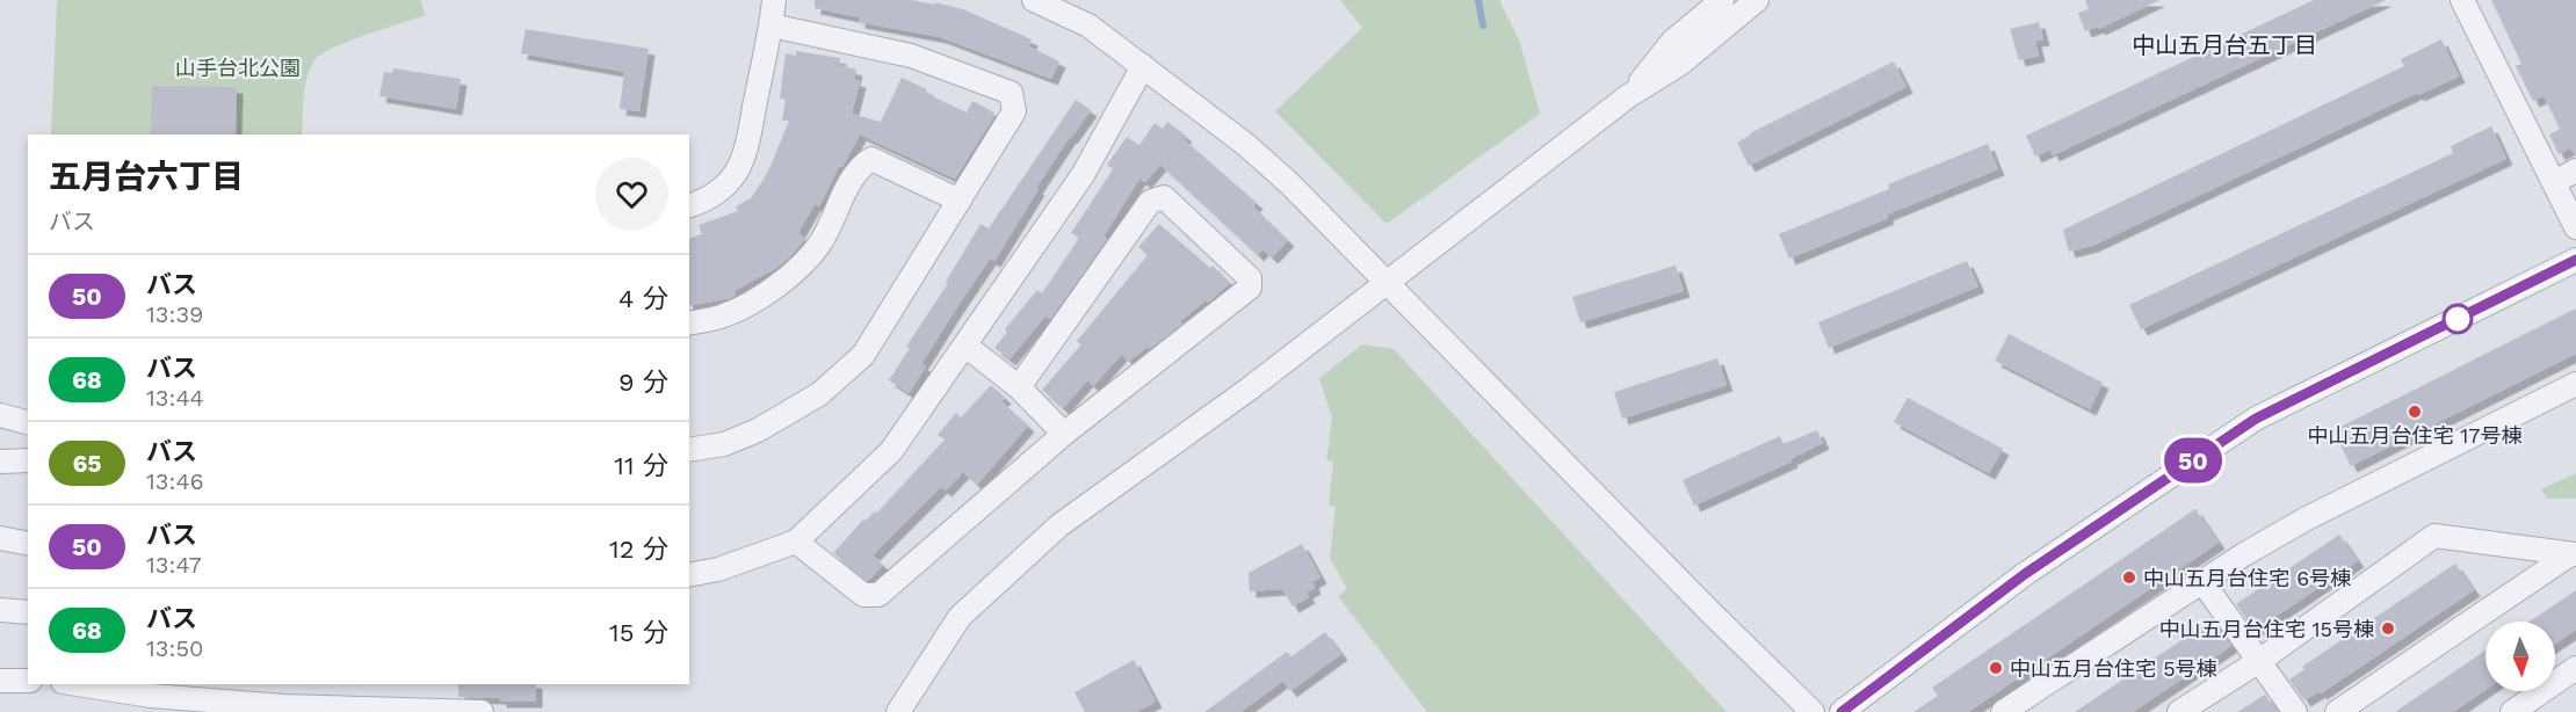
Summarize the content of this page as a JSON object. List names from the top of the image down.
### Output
{
  "districts": ["中山五月台五丁目"],
  "parks": ["山手台北公園"],
  "places": [
    "中山五月台住宅 17号棟",
    "中山五月台住宅 6号棟",
    "中山五月台住宅 15号棟",
    "中山五月台住宅 5号棟"
  ],
  "lines": ["bus line 50"],
  "north": "bottom",
  "page": {
    "on_map": "50",
    "heading": ["五月台六丁目", "バス"],
    "list": [
      {
        "mark": "50",
        "name": "バス",
        "note": "13:39",
        "value": "4 分"
      },
      {
        "mark": "68",
        "name": "バス",
        "note": "13:44",
        "value": "9 分"
      },
      {
        "mark": "65",
        "name": "バス",
        "note": "13:46",
        "value": "11 分"
      },
      {
        "mark": "50",
        "name": "バス",
        "note": "13:47",
        "value": "12 分"
      },
      {
        "mark": "68",
        "name": "バス",
        "note": "13:50",
        "value": "15 分"
      }
    ]
  }
}
